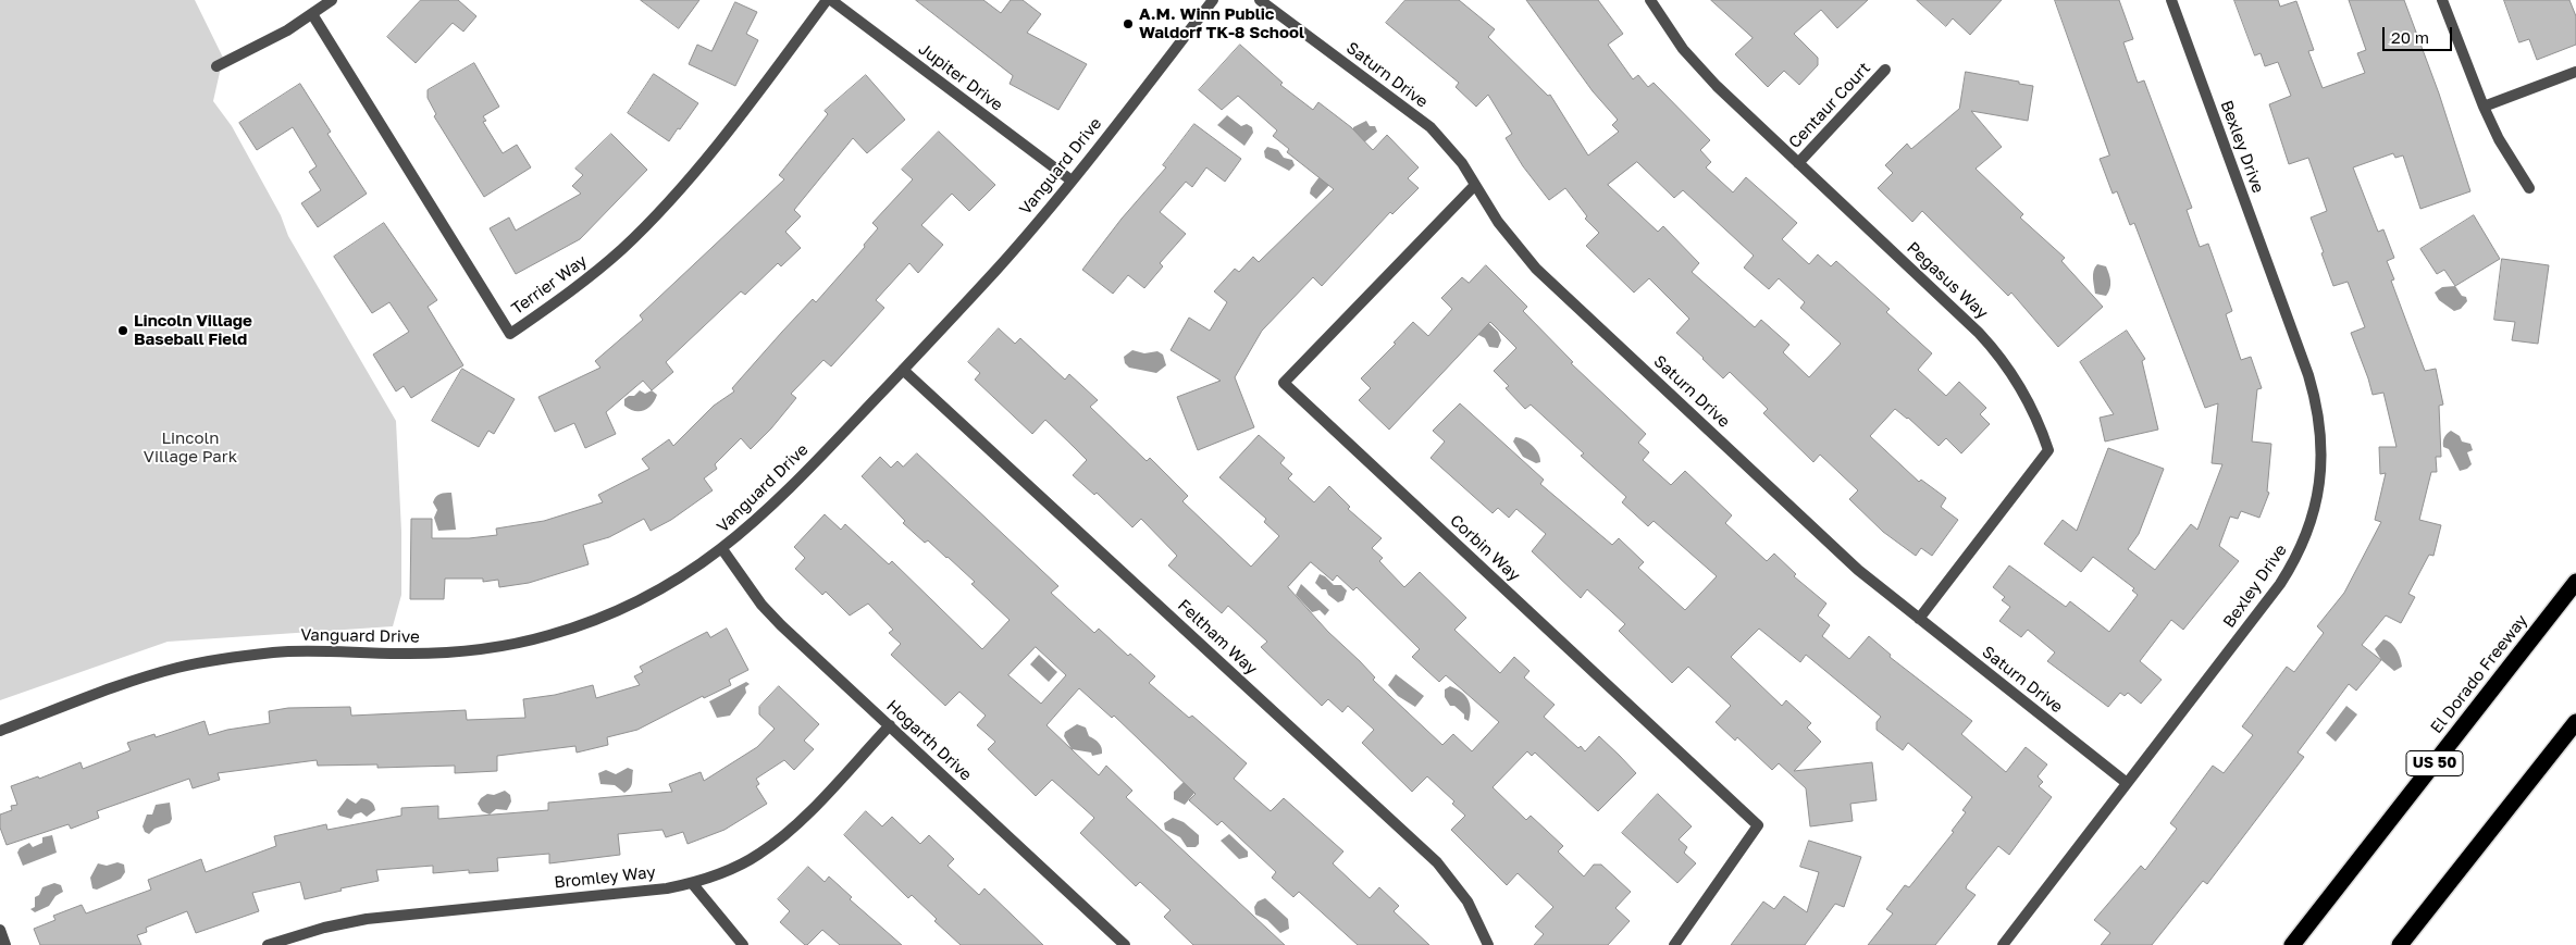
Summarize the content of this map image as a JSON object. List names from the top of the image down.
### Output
{
  "streets": {
    "highway": ["El Dorado Freeway", "US 50"],
    "street": [
      "Saturn Drive",
      "Jupiter Drive",
      "Centaur Court",
      "Bexley Drive",
      "Vanguard Drive",
      "Pegasus Way",
      "Terrier Way",
      "Corbin Way",
      "Feltham Way",
      "Hogarth Drive",
      "Bromley Way"
    ]
  },
  "crossings": [
    ["Saturn Drive", "Bexley Drive"],
    ["Saturn Drive", "Pegasus Way"],
    ["Saturn Drive", "Corbin Way"],
    ["Jupiter Drive", "Vanguard Drive"],
    ["Jupiter Drive", "Terrier Way"],
    ["Centaur Court", "Pegasus Way"],
    ["Vanguard Drive", "Feltham Way"],
    ["Vanguard Drive", "Hogarth Drive"],
    ["Hogarth Drive", "Bromley Way"]
  ],
  "parks": ["Lincoln Village Park"],
  "places": ["A.M. Winn Public Waldorf TK-8 School", "Lincoln Village Baseball Field"],
  "scale_bar": "20 m"
}
